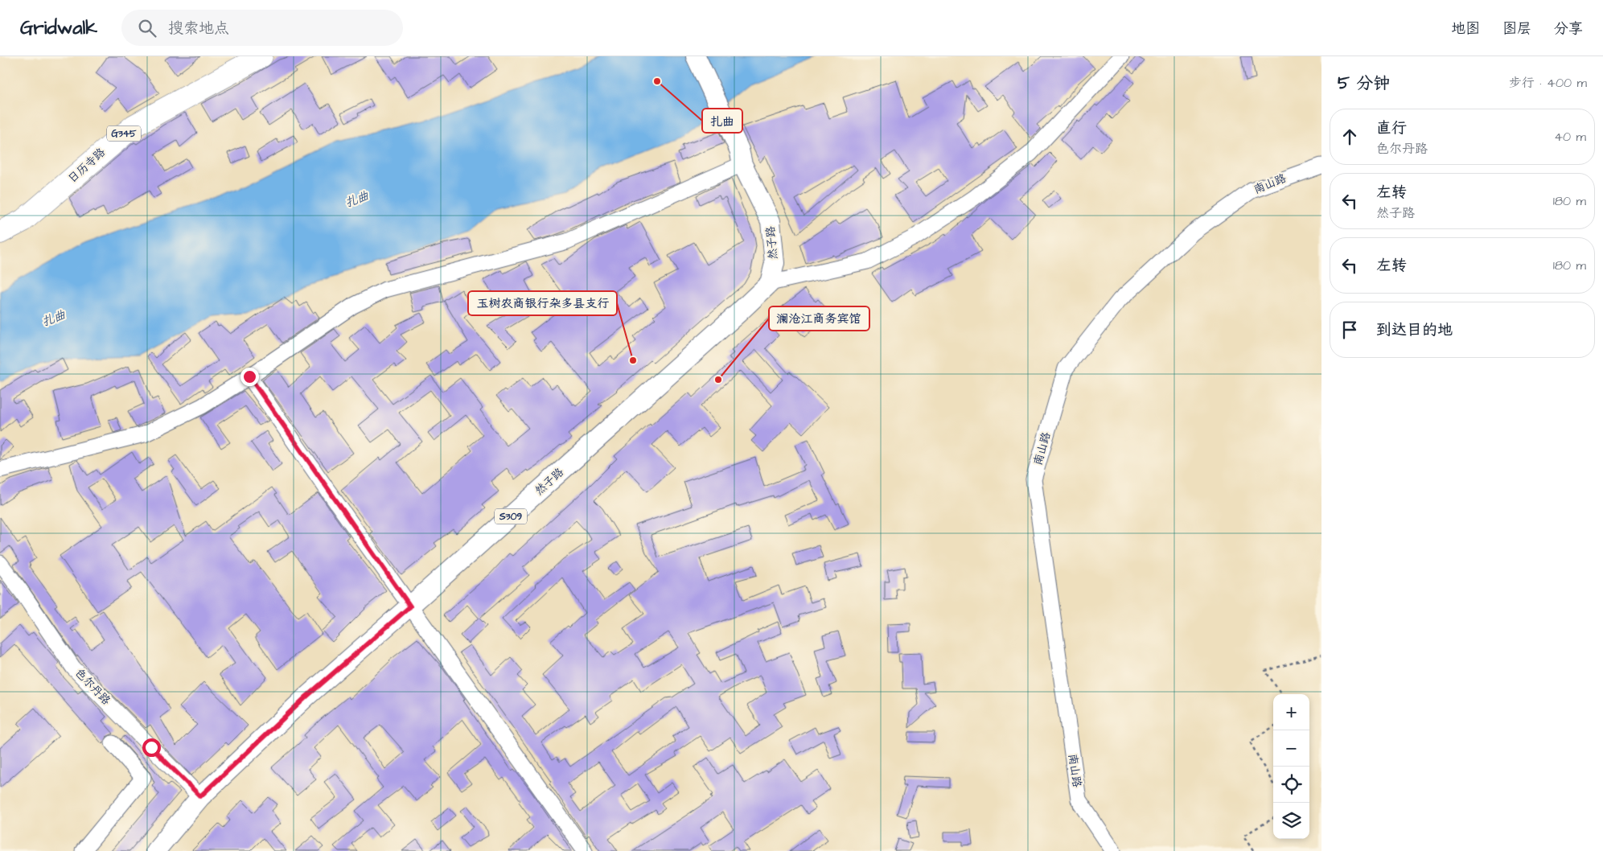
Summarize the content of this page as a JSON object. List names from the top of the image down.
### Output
{
  "streets": {
    "highway": ["G345", "日历寺路"],
    "main road": ["然子路", "S309"],
    "street": ["南山路", "色尔丹路"]
  },
  "crossings": [
    ["然子路", "色尔丹路"]
  ],
  "water": ["扎曲"],
  "places": ["扎曲", "玉树农商银行杂多县支行", "澜沧江商务宾馆"],
  "page": {
    "header": "Gridwalk",
    "search": "搜索地点",
    "nav": ["地图", "图层", "分享"],
    "heading": ["5 分钟", "步行 · 400 m"],
    "list": [
      ["直行", "色尔丹路", "40 m"],
      ["左转", "然子路", "180 m"],
      ["左转", "180 m"],
      "到达目的地"
    ],
    "map_buttons": ["+", "−"]
  }
}
